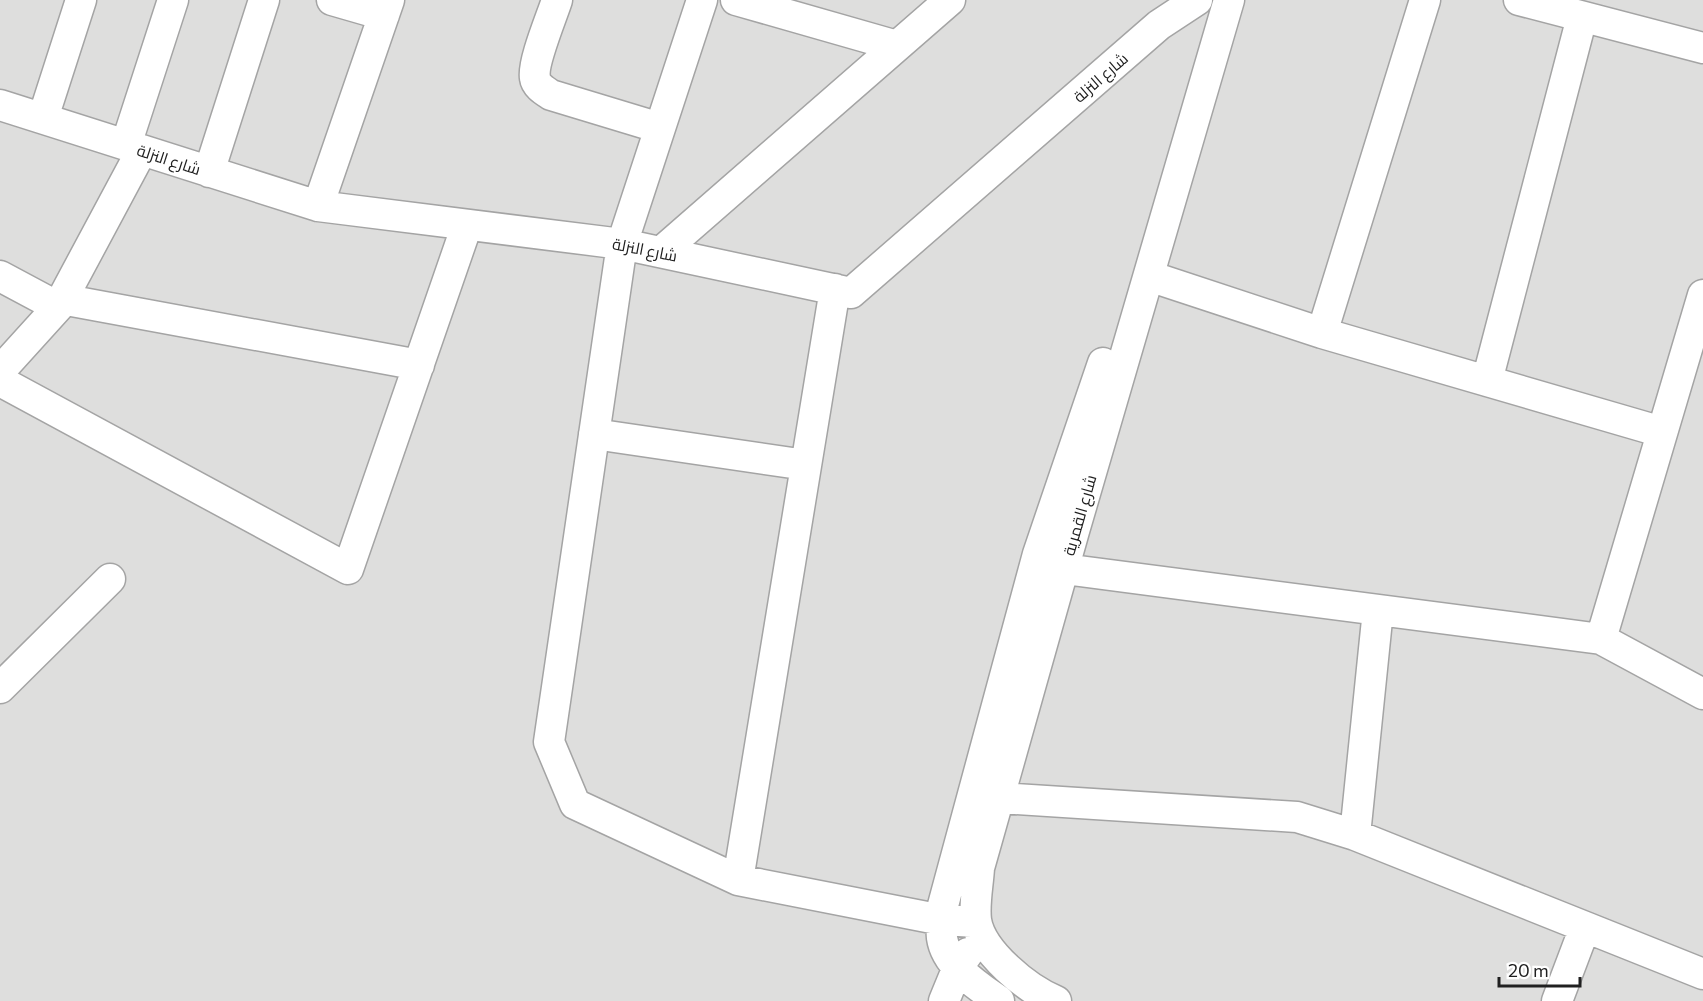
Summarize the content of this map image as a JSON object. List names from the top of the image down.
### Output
{
  "streets": {
    "street": ["شارع النزلة", "شارع القمرية"]
  },
  "scale_bar": "20 m"
}
